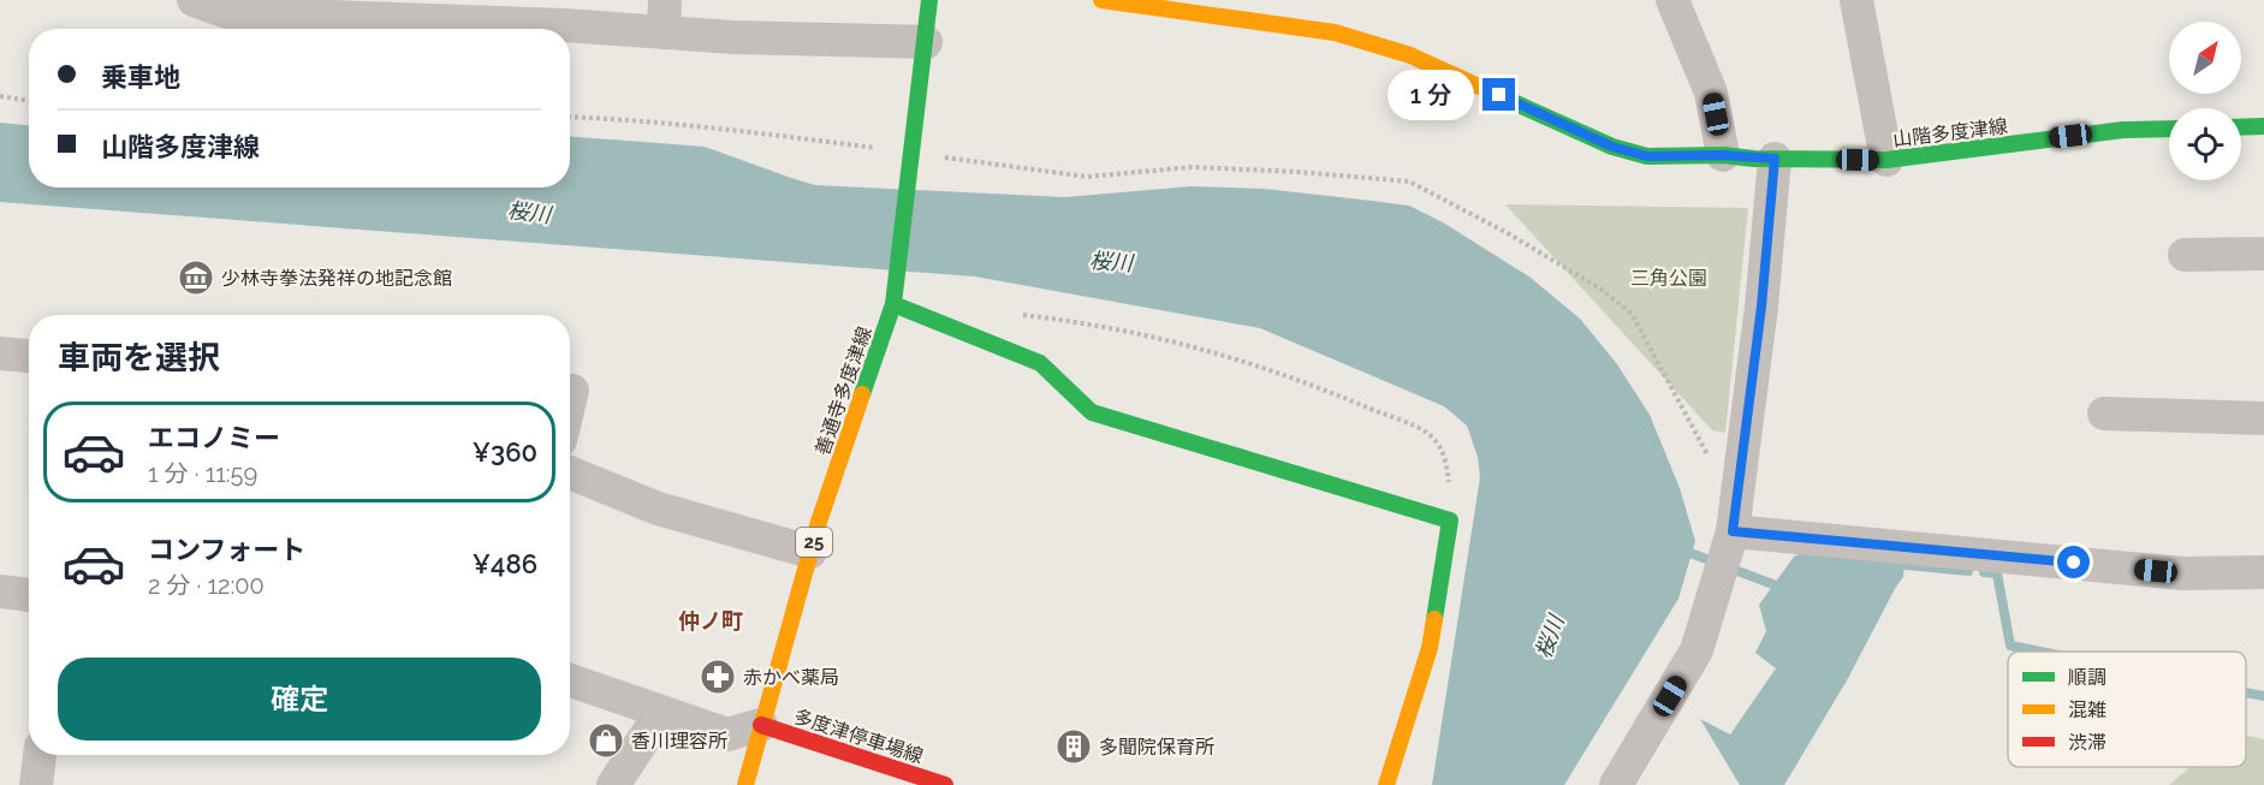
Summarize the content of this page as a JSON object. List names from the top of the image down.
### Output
{
  "streets": {
    "main road": [
      "山階多度津線",
      "善通寺多度津線",
      "25",
      "多度津停車場線"
    ]
  },
  "crossings": [
    ["善通寺多度津線", "多度津停車場線"]
  ],
  "districts": ["仲ノ町"],
  "water": ["桜川"],
  "parks": ["三角公園"],
  "places": {
    "museum": ["少林寺拳法発祥の地記念館"],
    "pharmacy": ["赤かべ薬局"],
    "shop": ["香川理容所"],
    "building": ["多聞院保育所"]
  },
  "legend": ["順調", "混雑", "渋滞"],
  "north": "top right",
  "page": {
    "banner": ["乗車地", "山階多度津線"],
    "bubble": "1 分",
    "heading": "車両を選択",
    "list": [
      {
        "name": "エコノミー",
        "note": "1 分 · 11:59",
        "value": "¥360"
      },
      {
        "name": "コンフォート",
        "note": "2 分 · 12:00",
        "value": "¥486"
      }
    ],
    "buttons": "確定"
  }
}
